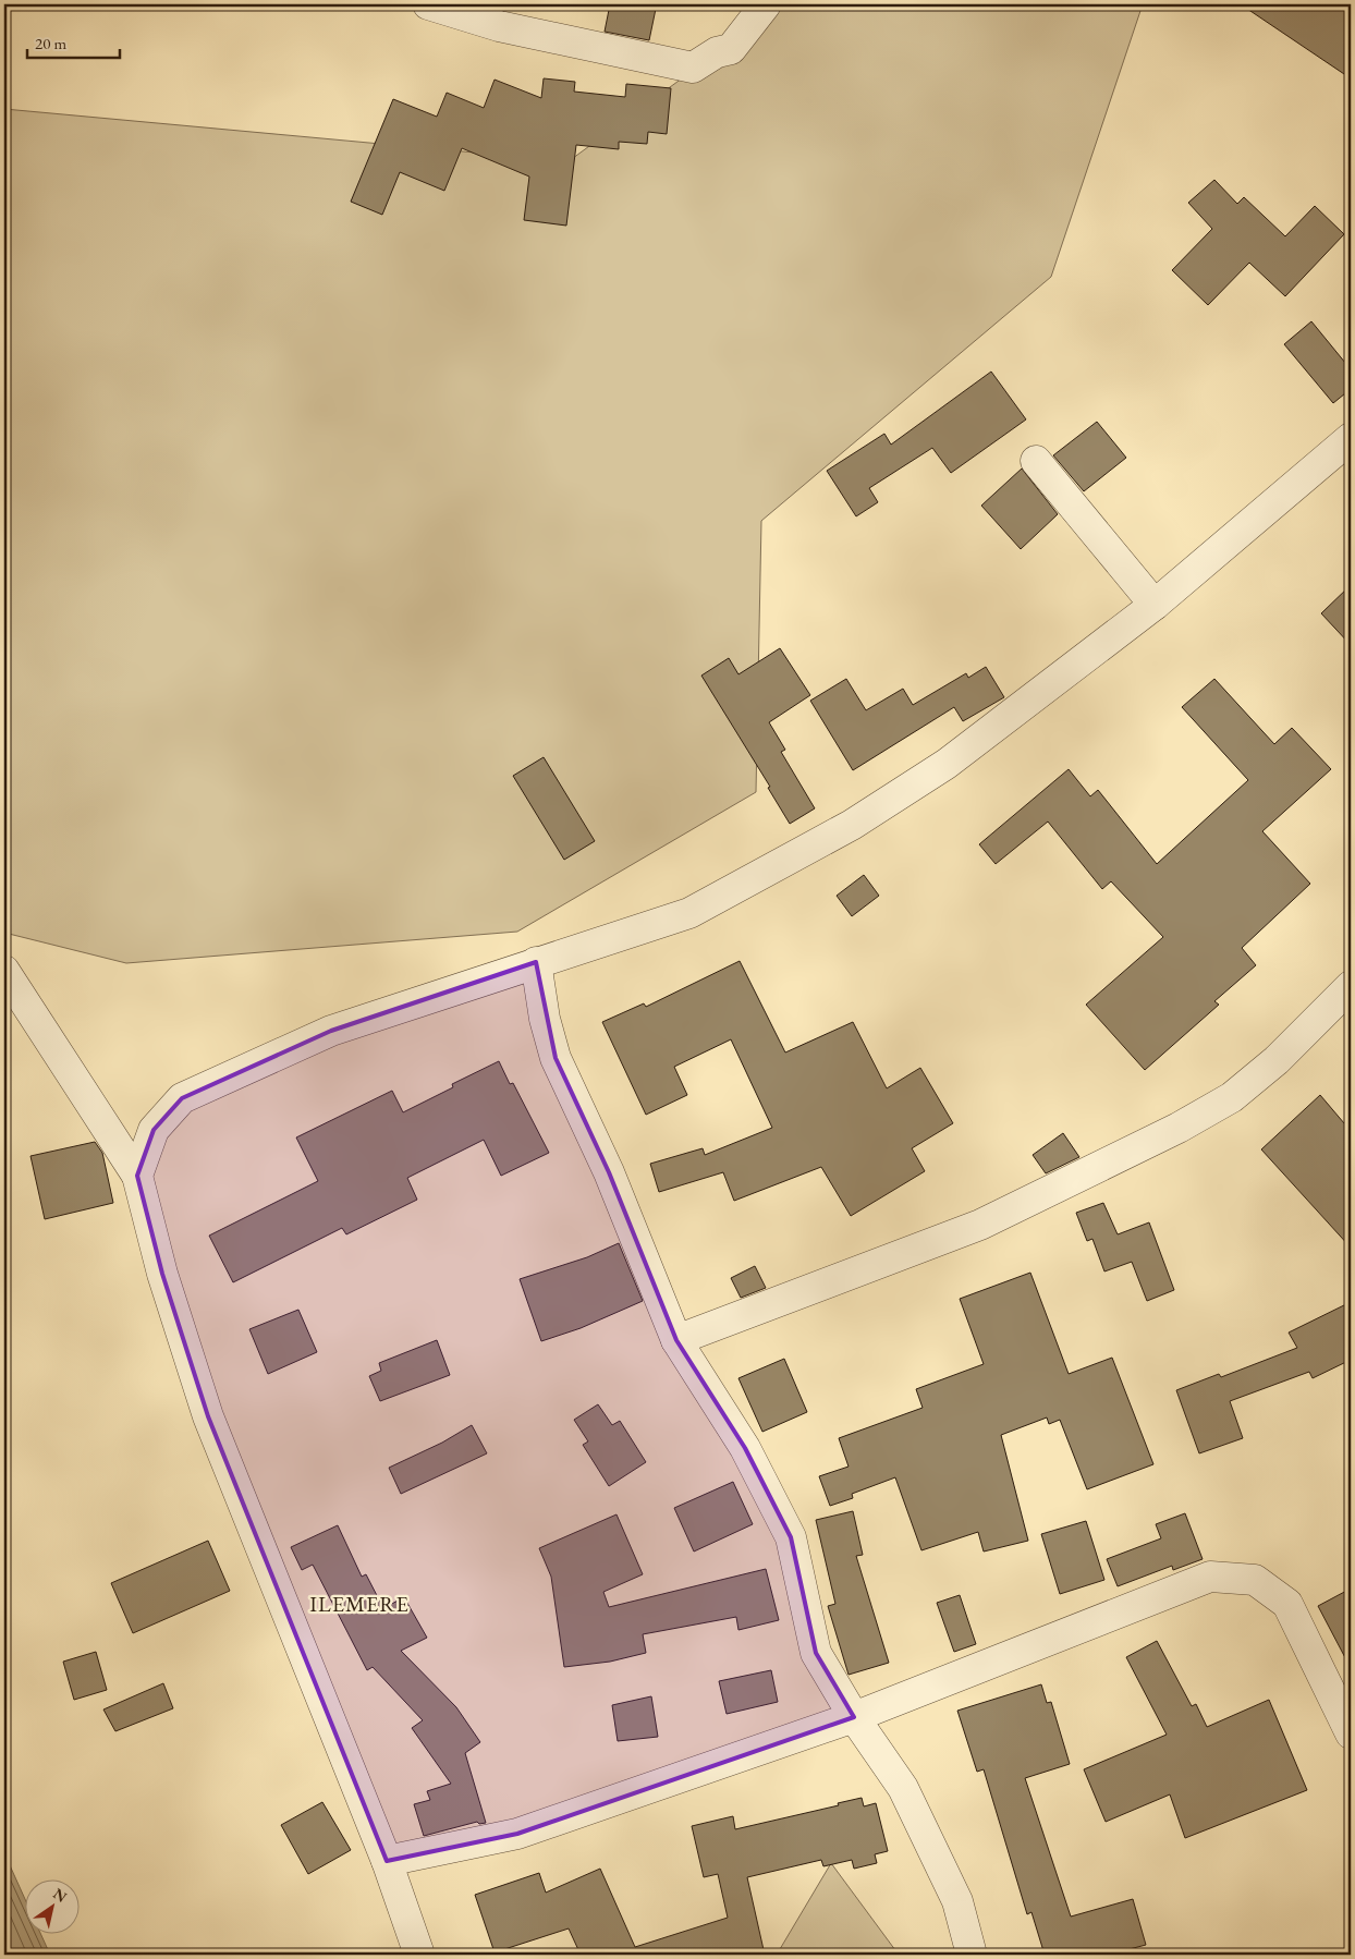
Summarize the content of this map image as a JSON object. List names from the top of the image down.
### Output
{
  "districts": ["ILEMERE"],
  "scale_bar": "20 m",
  "north": "top right"
}
